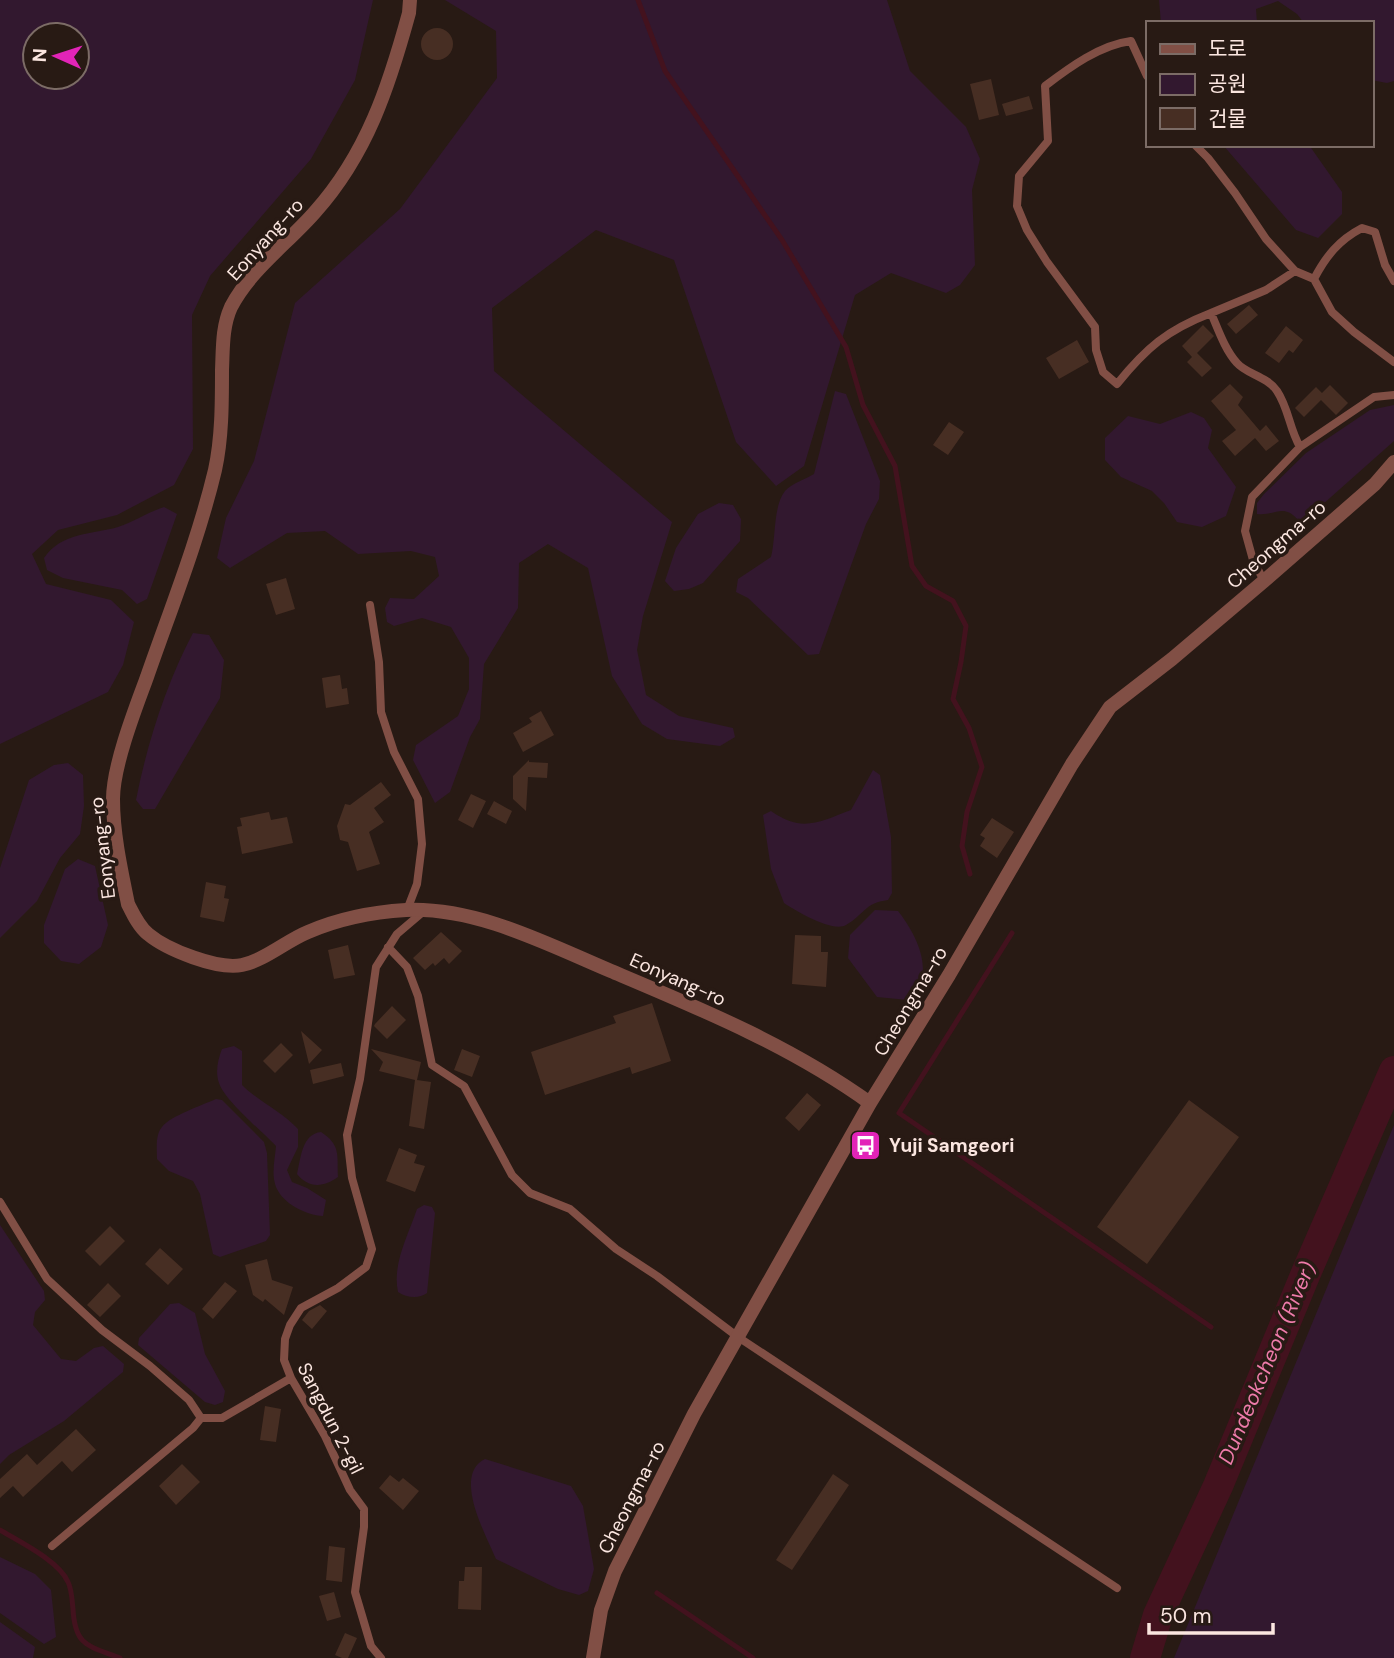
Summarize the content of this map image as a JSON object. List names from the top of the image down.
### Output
{
  "streets": {
    "street": ["Eonyang-ro", "Cheongma-ro"],
    "lane": ["Sangdun 2-gil"]
  },
  "crossings": [
    ["Eonyang-ro", "Cheongma-ro"],
    ["Eonyang-ro", "Sangdun 2-gil"]
  ],
  "water": ["Dundeokcheon (River)"],
  "places": {
    "bus stop": ["Yuji Samgeori"]
  },
  "legend": ["도로", "공원", "건물"],
  "scale_bar": "50 m",
  "north": "left"
}
